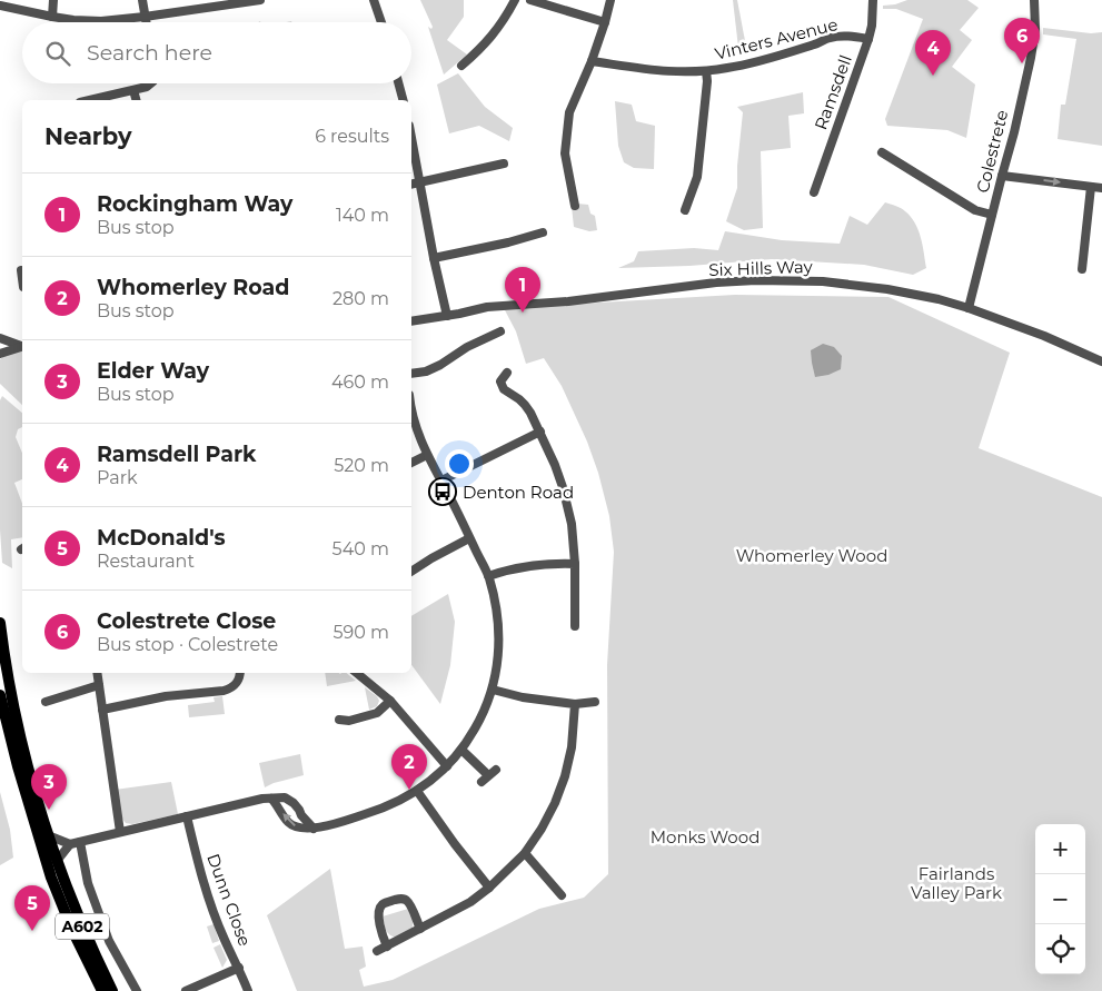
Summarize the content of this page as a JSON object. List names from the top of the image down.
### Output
{
  "streets": {
    "main road": ["A602"],
    "street": [
      "Vinters Avenue",
      "Ramsdell",
      "Colestrete",
      "Six Hills Way",
      "Dunn Close"
    ]
  },
  "crossings": [
    ["Vinters Avenue", "Ramsdell"],
    ["Colestrete", "Six Hills Way"]
  ],
  "parks": ["Whomerley Wood", "Monks Wood", "Fairlands Valley Park"],
  "places": {
    "bus stop": ["Denton Road"]
  },
  "page": {
    "pins": [
      "6",
      "4",
      "1",
      "2",
      "3",
      "5"
    ],
    "search": "Search here",
    "heading": ["Nearby", "6 results"],
    "list": [
      {
        "mark": "1",
        "name": "Rockingham Way",
        "note": "Bus stop",
        "value": "140 m"
      },
      {
        "mark": "2",
        "name": "Whomerley Road",
        "note": "Bus stop",
        "value": "280 m"
      },
      {
        "mark": "3",
        "name": "Elder Way",
        "note": "Bus stop",
        "value": "460 m"
      },
      {
        "mark": "4",
        "name": "Ramsdell Park",
        "note": "Park",
        "value": "520 m"
      },
      {
        "mark": "5",
        "name": "McDonald's",
        "note": "Restaurant",
        "value": "540 m"
      },
      {
        "mark": "6",
        "name": "Colestrete Close",
        "note": "Bus stop · Colestrete",
        "value": "590 m"
      }
    ],
    "map_buttons": ["+", "−"]
  }
}
